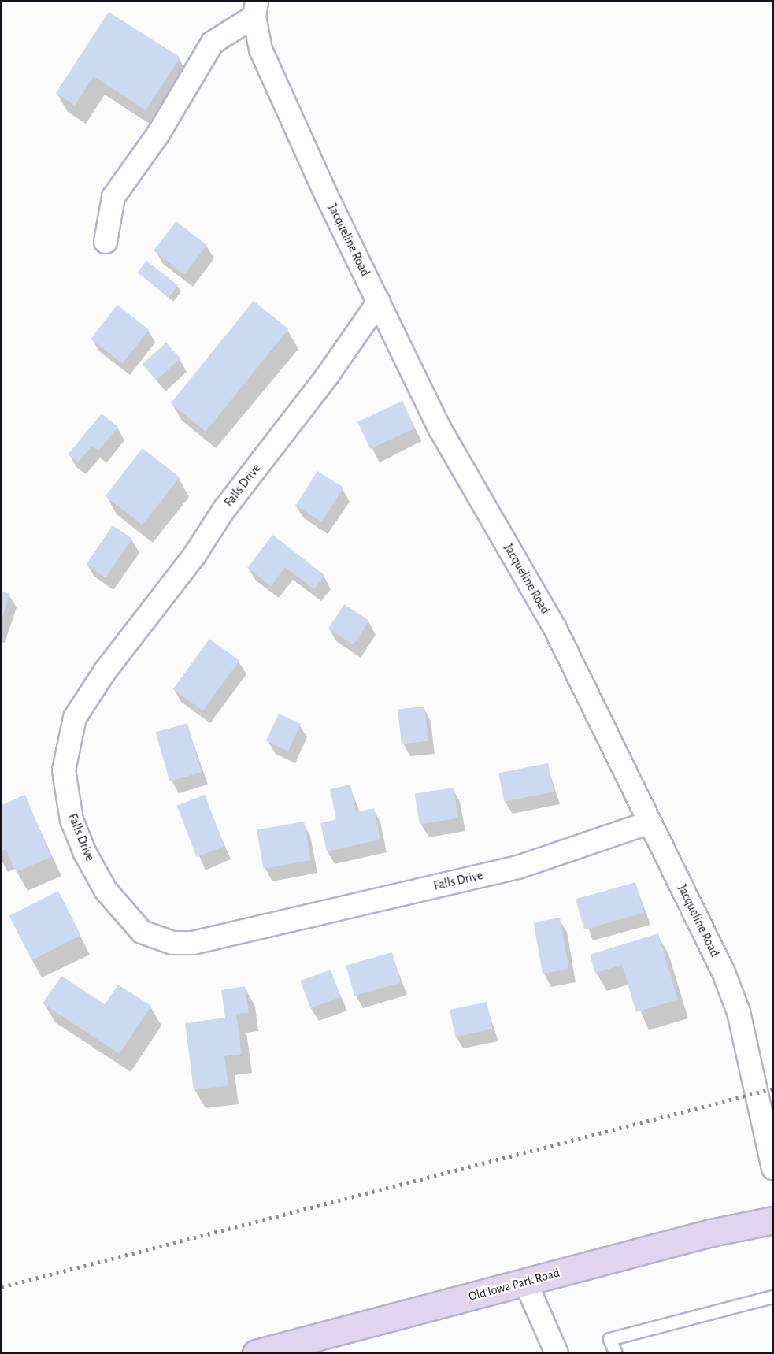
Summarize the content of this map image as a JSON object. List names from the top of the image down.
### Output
{
  "streets": {
    "main road": ["Old Iowa Park Road"],
    "street": ["Jacqueline Road", "Falls Drive"]
  },
  "crossings": [
    ["Jacqueline Road", "Falls Drive"]
  ]
}
